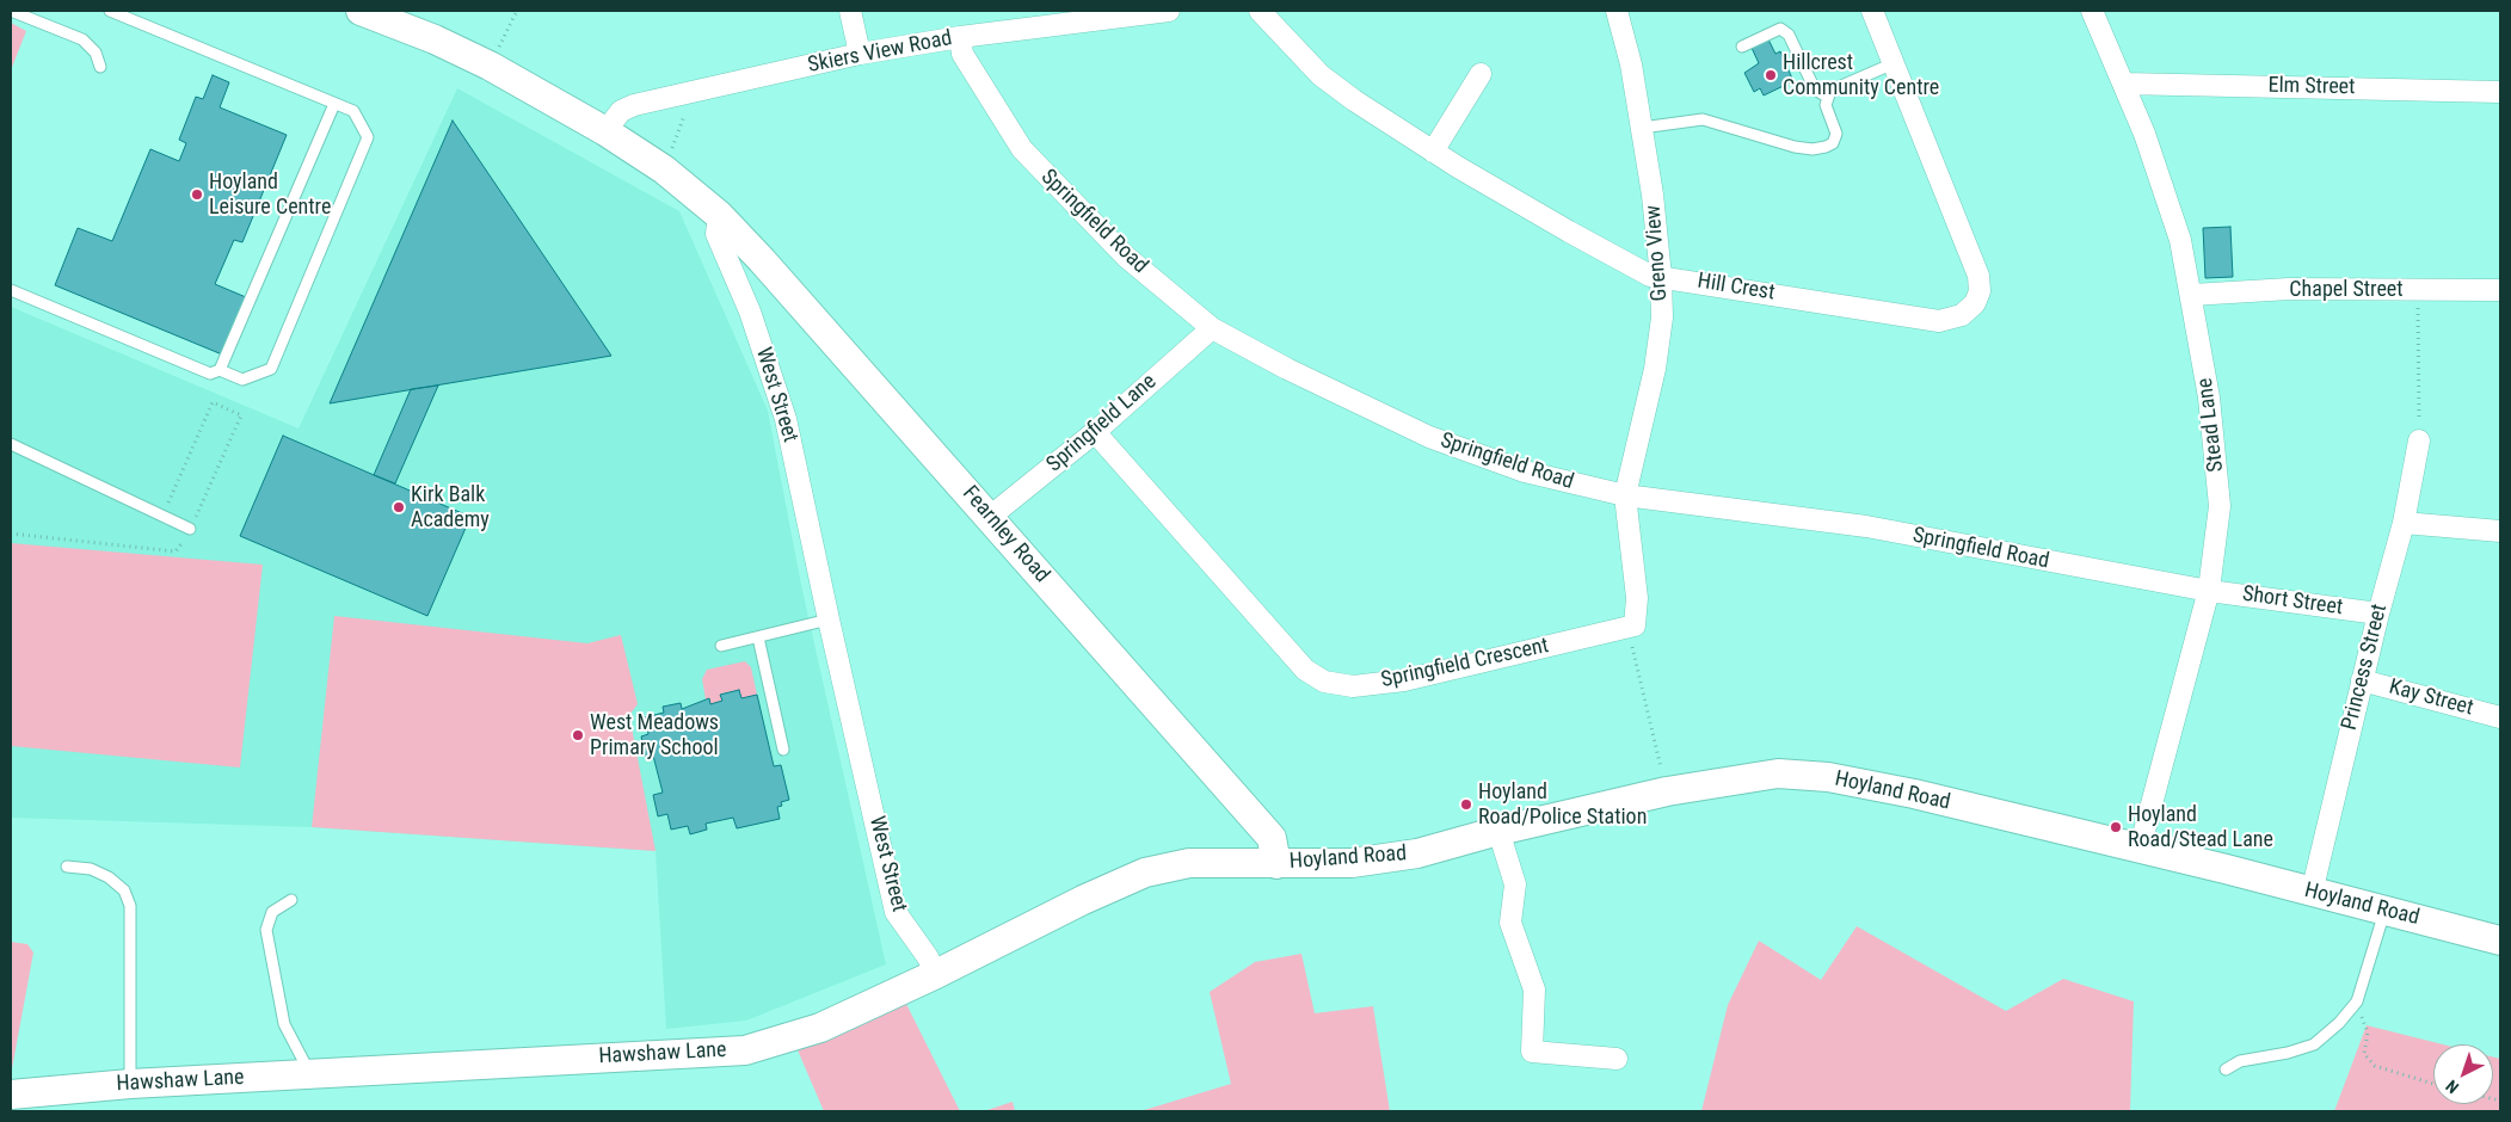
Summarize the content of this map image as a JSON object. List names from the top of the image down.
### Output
{
  "streets": {
    "main road": ["Fearnley Road", "Hoyland Road", "Hawshaw Lane"],
    "street": [
      "Skiers View Road",
      "Elm Street",
      "Springfield Road",
      "Greno View",
      "Hill Crest",
      "Chapel Street",
      "West Street",
      "Springfield Lane",
      "Stead Lane",
      "Short Street",
      "Springfield Crescent",
      "Princess Street",
      "Kay Street"
    ]
  },
  "crossings": [
    ["Skiers View Road", "Springfield Road"],
    ["Elm Street", "Stead Lane"],
    ["Springfield Road", "Greno View"],
    ["Springfield Road", "Springfield Lane"],
    ["Springfield Road", "Stead Lane"],
    ["Springfield Road", "Short Street"],
    ["Greno View", "Hill Crest"],
    ["Chapel Street", "Stead Lane"],
    ["West Street", "Fearnley Road"],
    ["West Street", "Hawshaw Lane"],
    ["Springfield Lane", "Fearnley Road"],
    ["Springfield Lane", "Springfield Crescent"],
    ["Stead Lane", "Short Street"],
    ["Stead Lane", "Hoyland Road"],
    ["Fearnley Road", "Hoyland Road"],
    ["Fearnley Road", "Hawshaw Lane"],
    ["Short Street", "Princess Street"],
    ["Princess Street", "Kay Street"],
    ["Princess Street", "Hoyland Road"],
    ["Hoyland Road", "Hawshaw Lane"]
  ],
  "places": [
    "Hillcrest Community Centre",
    "Hoyland Leisure Centre",
    "Kirk Balk Academy",
    "West Meadows Primary School",
    "Hoyland Road/Police Station",
    "Hoyland Road/Stead Lane"
  ],
  "north": "bottom left"
}
